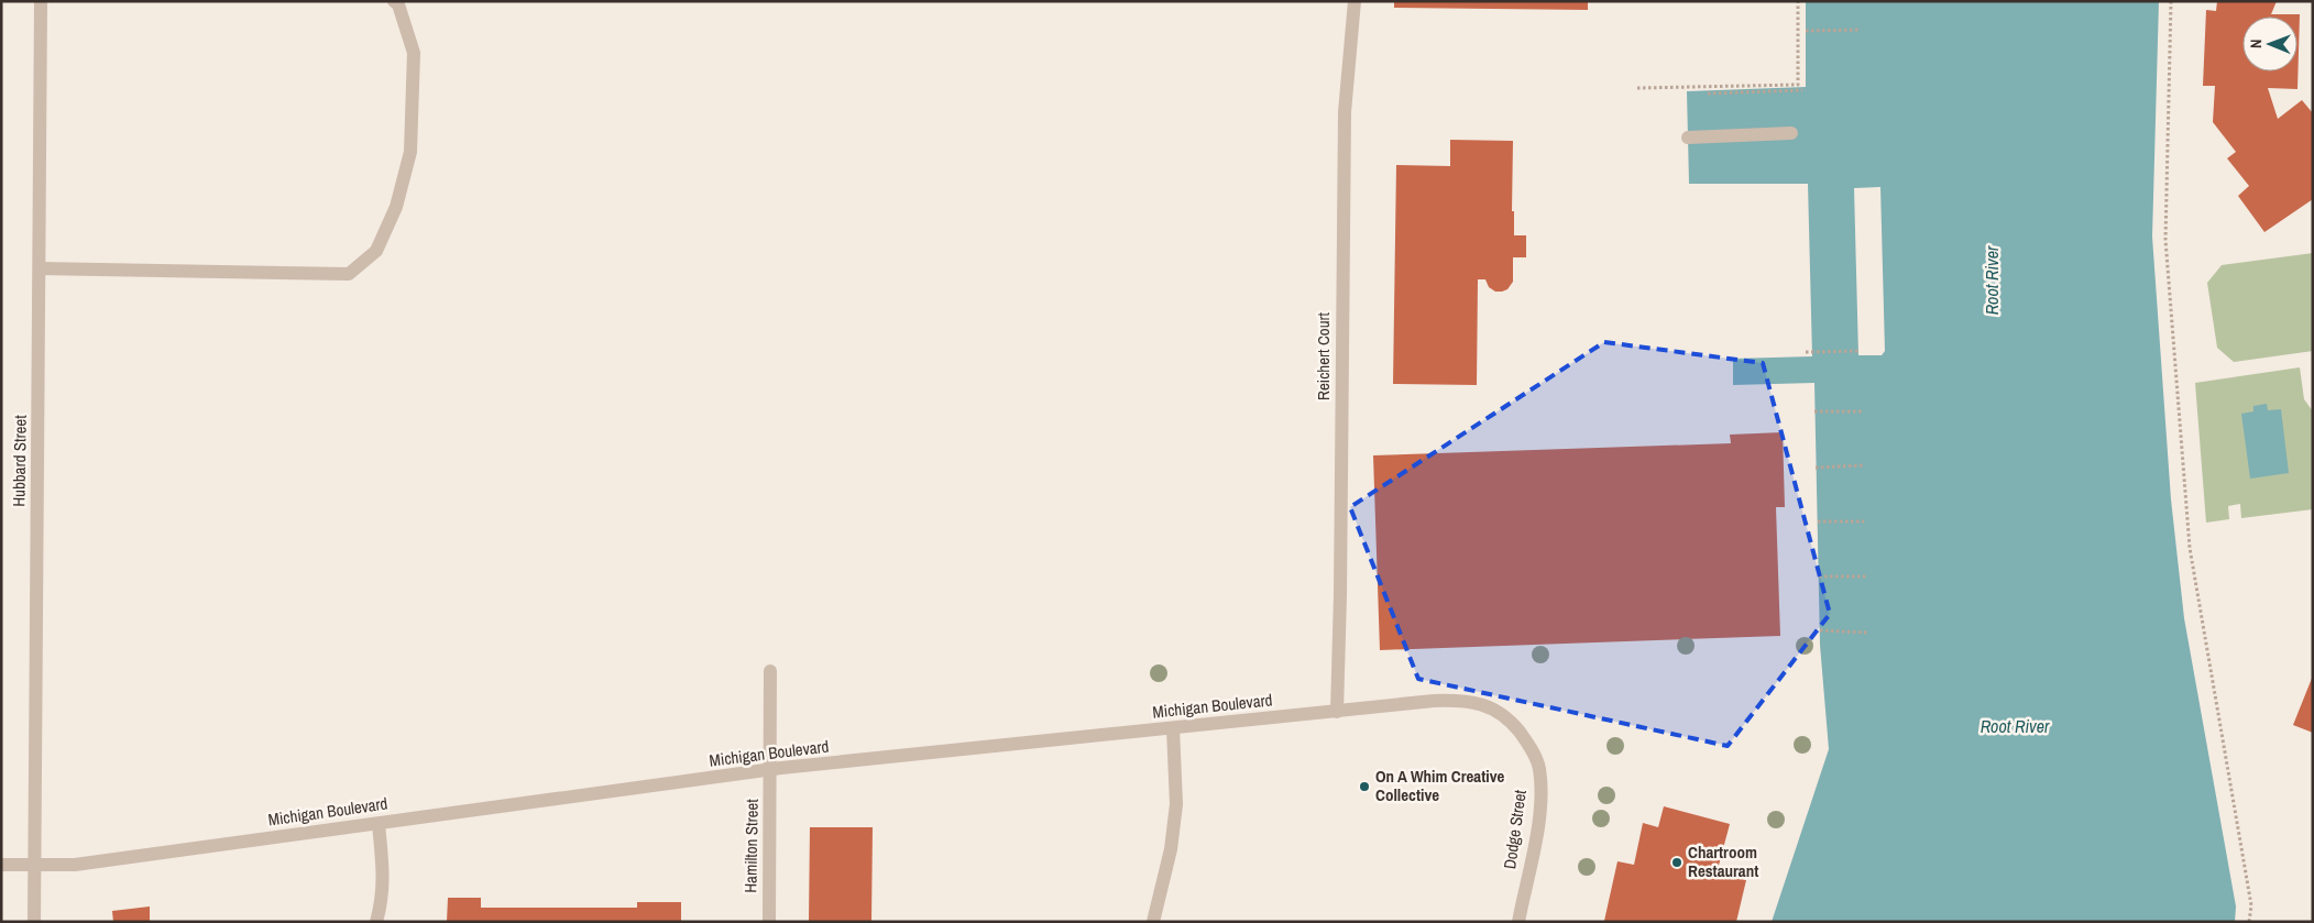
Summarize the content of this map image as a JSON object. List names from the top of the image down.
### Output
{
  "streets": {
    "street": [
      "Reichert Court",
      "Hubbard Street",
      "Michigan Boulevard",
      "Dodge Street",
      "Hamilton Street"
    ]
  },
  "crossings": [
    ["Reichert Court", "Michigan Boulevard"],
    ["Hubbard Street", "Michigan Boulevard"],
    ["Michigan Boulevard", "Dodge Street"],
    ["Michigan Boulevard", "Hamilton Street"]
  ],
  "water": ["Root River"],
  "places": ["On A Whim Creative Collective", "Chartroom Restaurant"],
  "north": "left"
}
